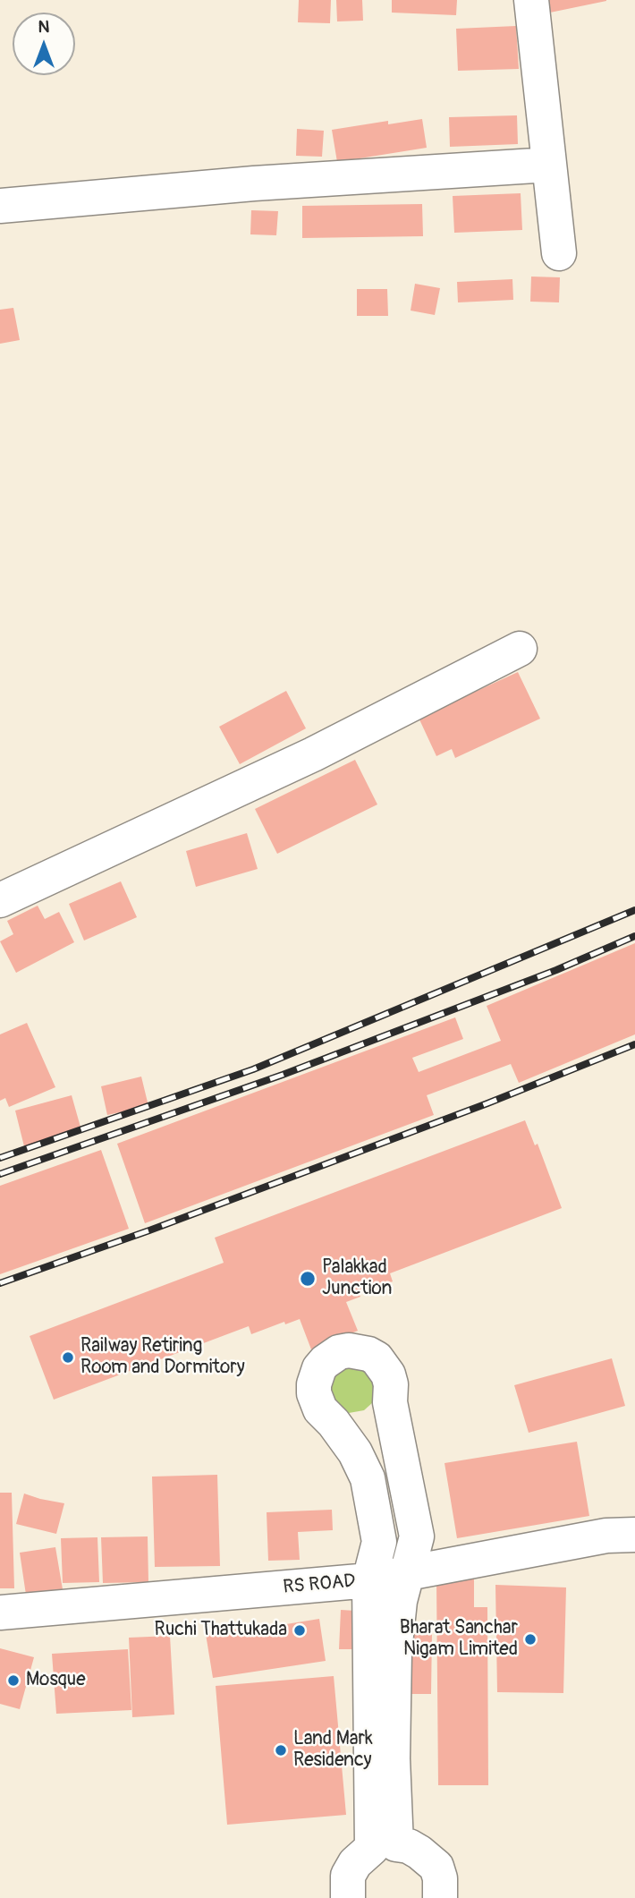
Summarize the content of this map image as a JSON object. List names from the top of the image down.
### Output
{
  "streets": {
    "street": ["RS ROAD"]
  },
  "places": [
    "Palakkad Junction",
    "Railway Retiring Room and Dormitory",
    "Ruchi Thattukada",
    "Bharat Sanchar Nigam Limited",
    "Mosque",
    "Land Mark Residency"
  ],
  "north": "top"
}
